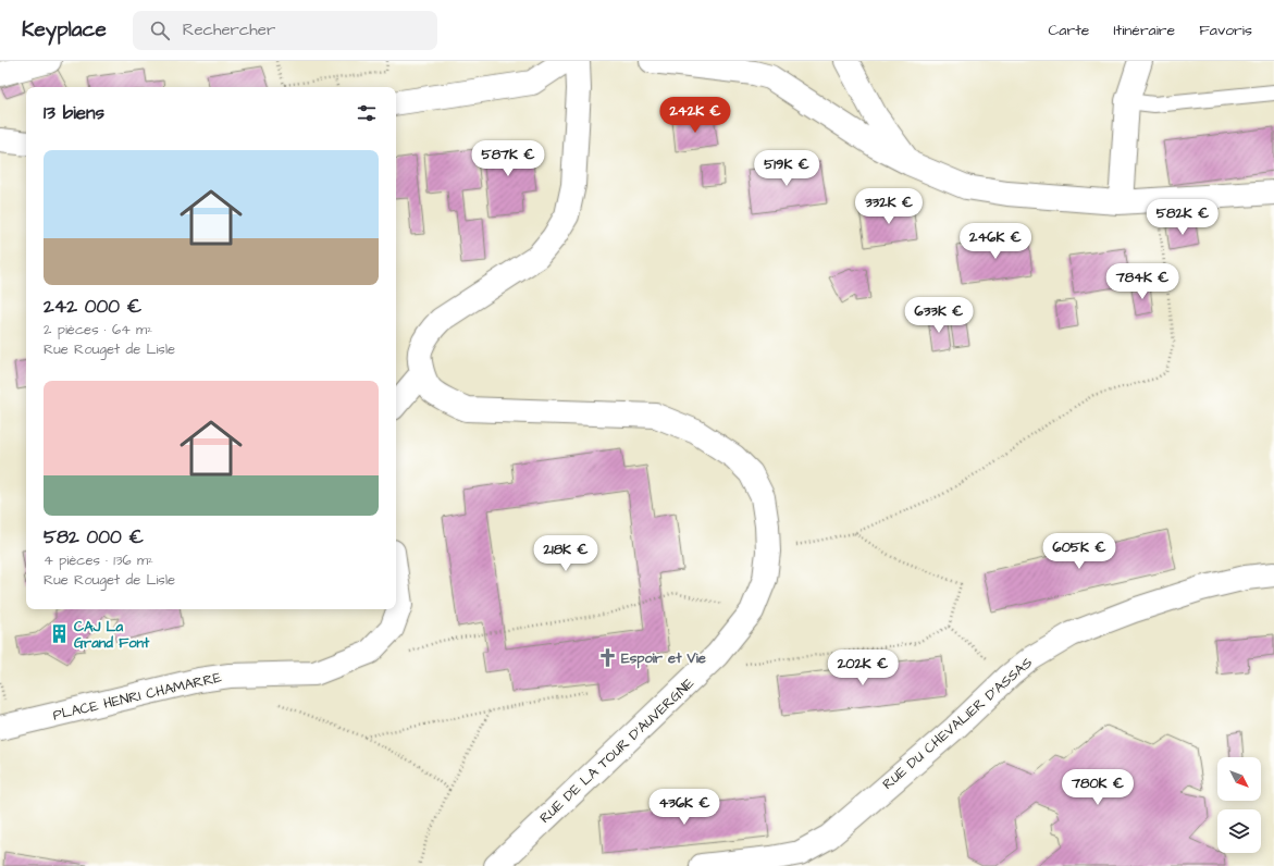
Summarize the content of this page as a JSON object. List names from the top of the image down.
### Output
{
  "streets": {
    "street": ["PLACE HENRI CHAMARRE", "RUE DU CHEVALIER D'ASSAS", "RUE DE LA TOUR D'AUVERGNE"]
  },
  "places": {
    "building": ["CAJ La Grand Font"],
    "church": ["Espoir et Vie"]
  },
  "north": "bottom right",
  "page": {
    "header": "Keyplace",
    "search": "Rechercher",
    "nav": ["Carte", "Itinéraire", "Favoris"],
    "heading": "13 biens",
    "price": [
      "242K €",
      "587K €",
      "519K €",
      "332K €",
      "582K €",
      "246K €",
      "784K €",
      "633K €",
      "605K €",
      "218K €",
      "202K €",
      "780K €",
      "436K €"
    ],
    "list": [
      {
        "name": "242 000 €",
        "note": "2 pièces · 64 m² · Rue Rouget de Lisle"
      },
      {
        "name": "582 000 €",
        "note": "4 pièces · 136 m² · Rue Rouget de Lisle"
      }
    ]
  }
}
